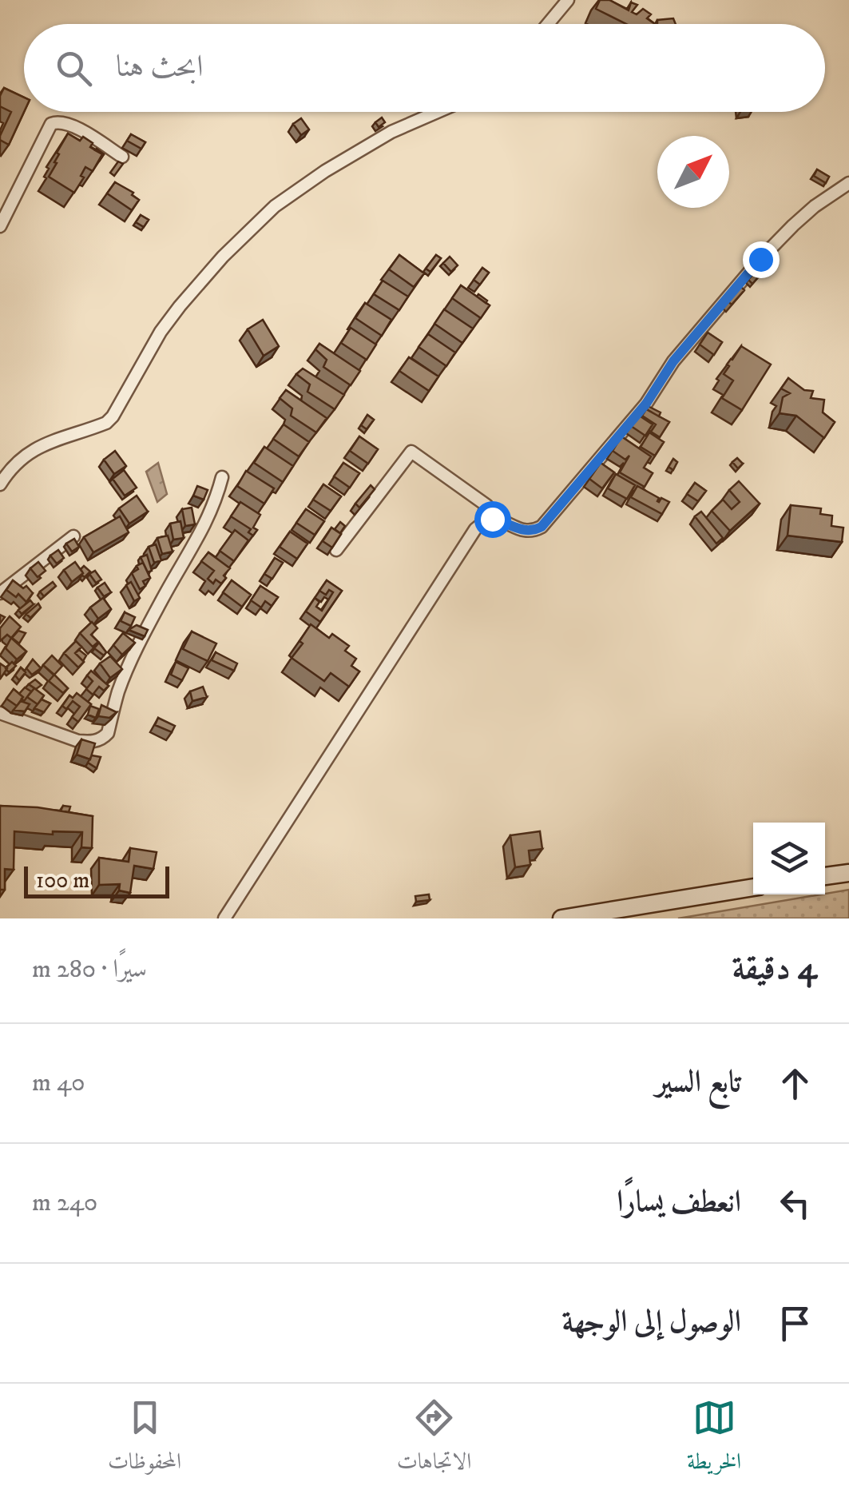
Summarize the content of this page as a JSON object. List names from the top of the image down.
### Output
{
  "scale_bar": "100 m",
  "north": "top right",
  "page": {
    "search": "ابحث هنا",
    "scale": "100 m",
    "heading": ["4 دقيقة", "سيرًا · 280 m"],
    "list": [
      ["تابع السير", "40 m"],
      ["انعطف يسارًا", "240 m"],
      "الوصول إلى الوجهة"
    ],
    "nav": ["الخريطة", "الاتجاهات", "المحفوظات"]
  }
}
